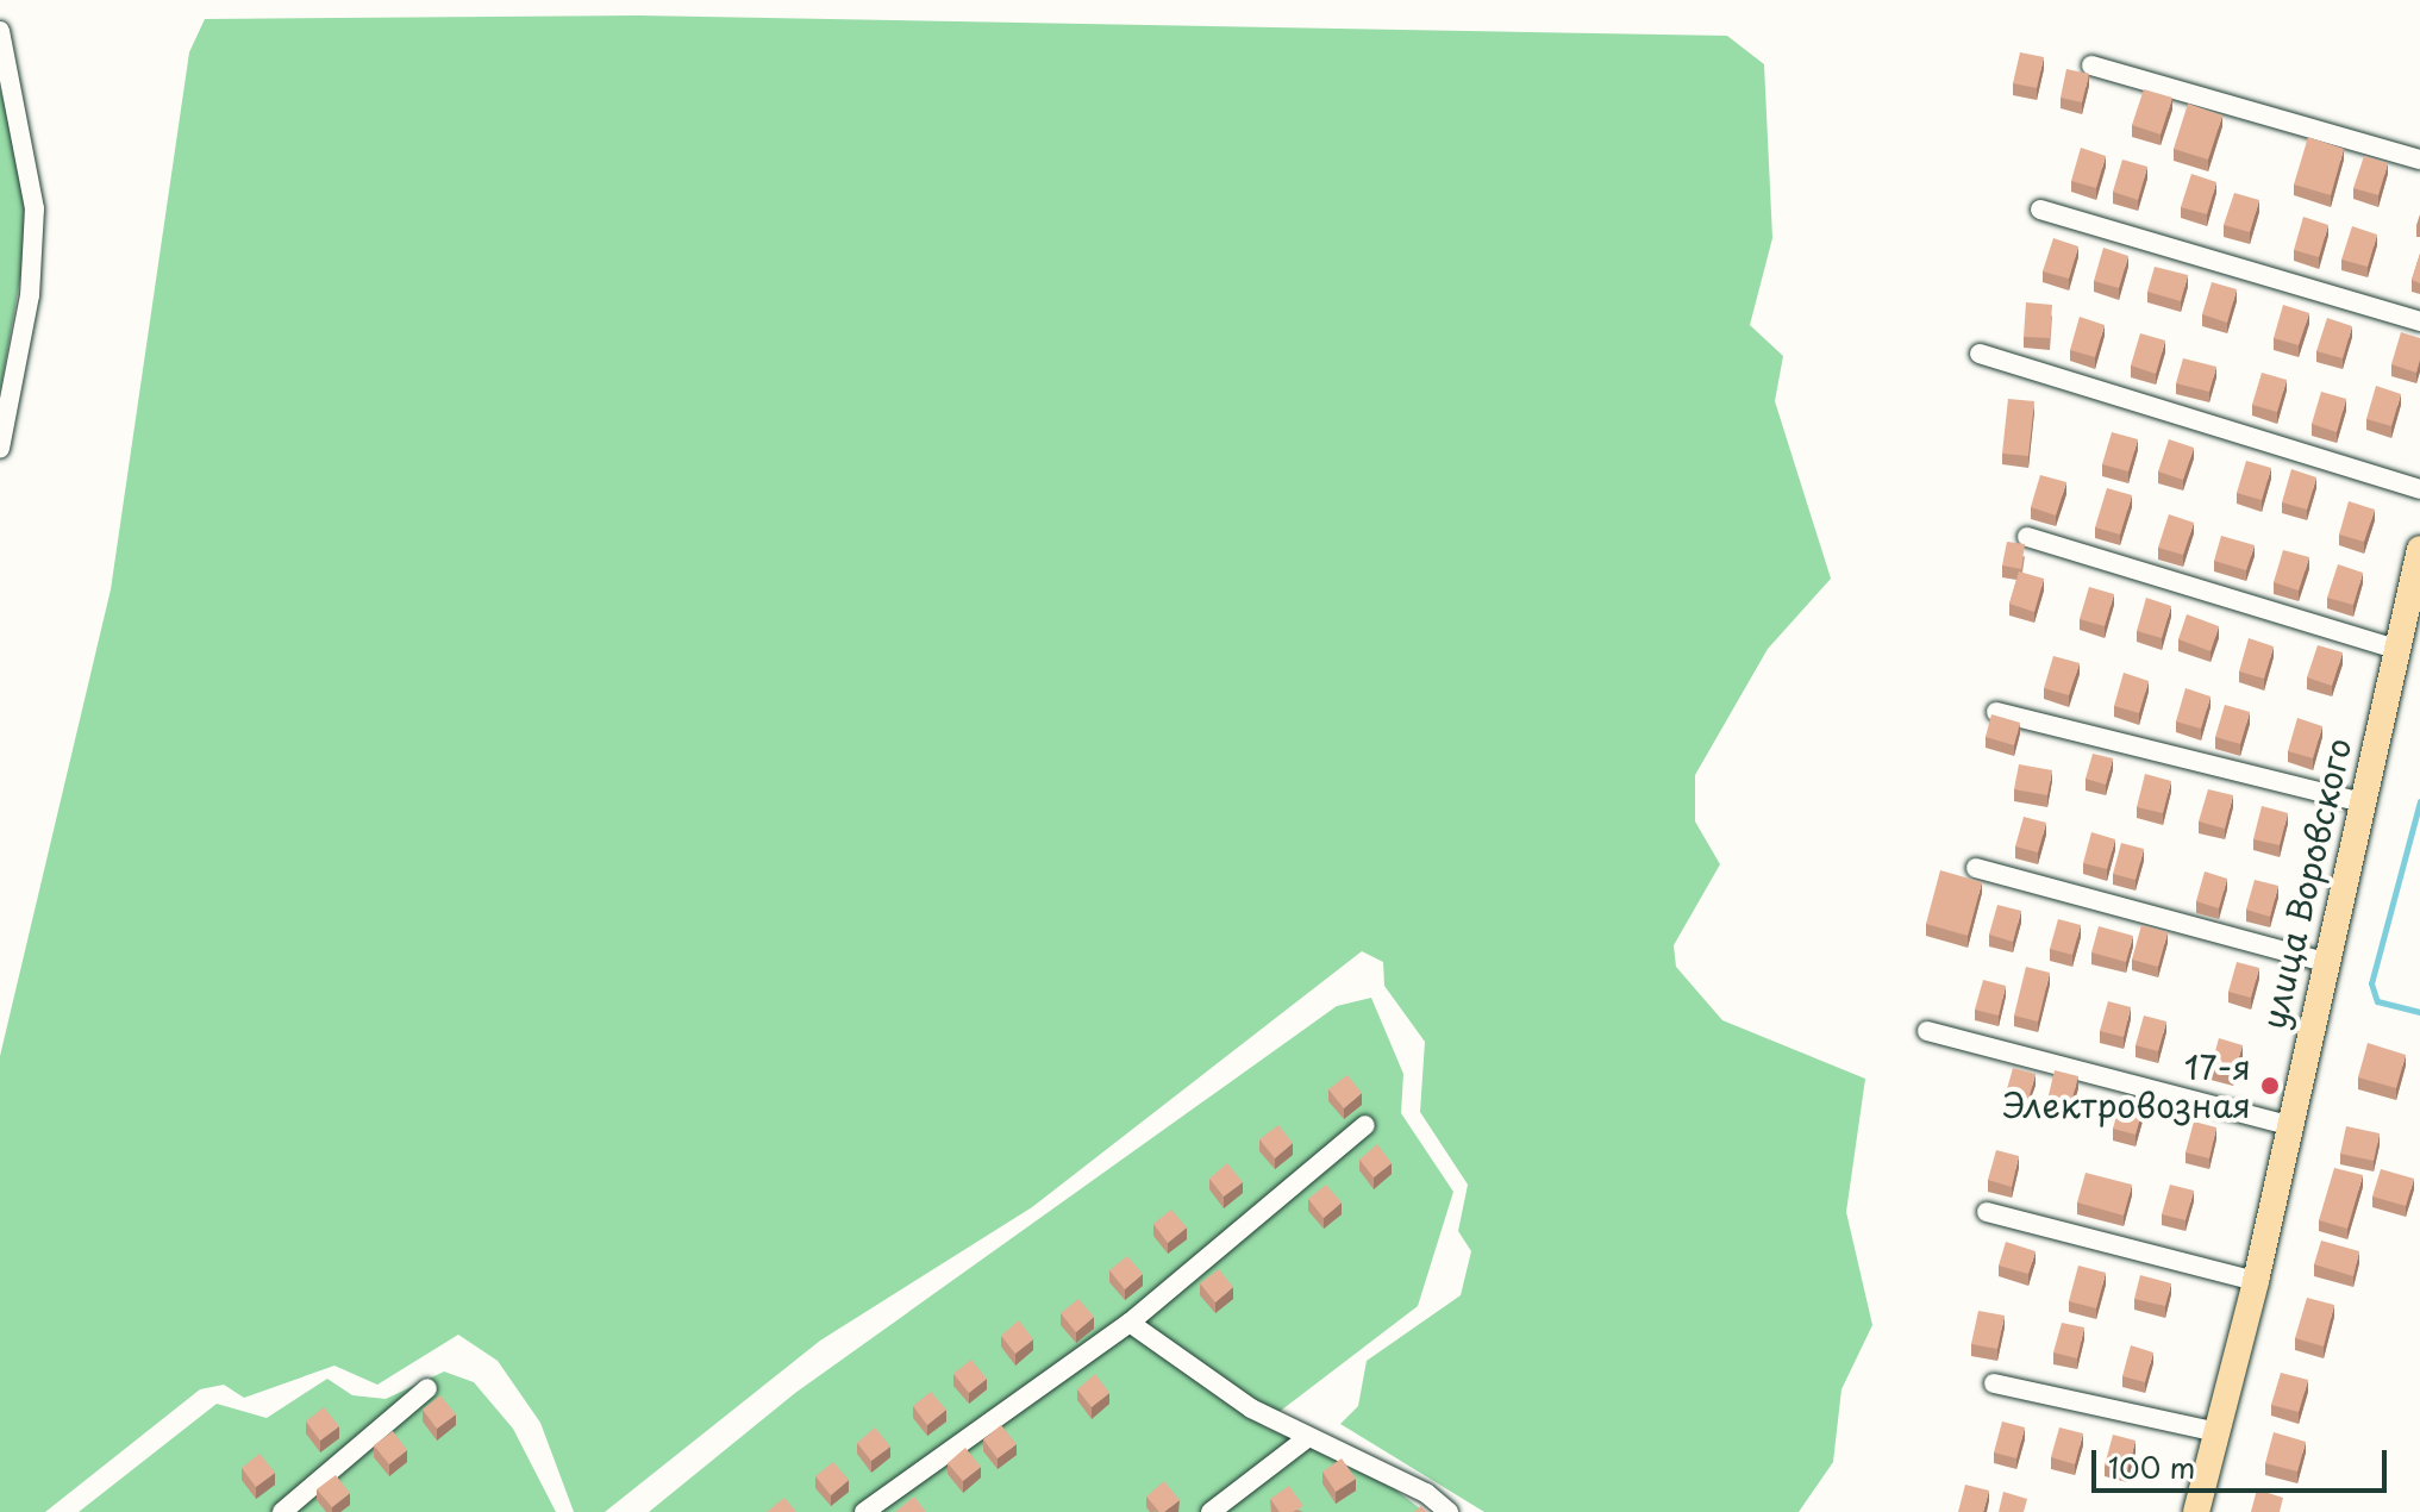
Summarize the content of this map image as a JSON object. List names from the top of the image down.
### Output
{
  "streets": {
    "main road": ["улица Воровского"]
  },
  "places": ["17-я Электровозная"],
  "scale_bar": "100 m"
}
